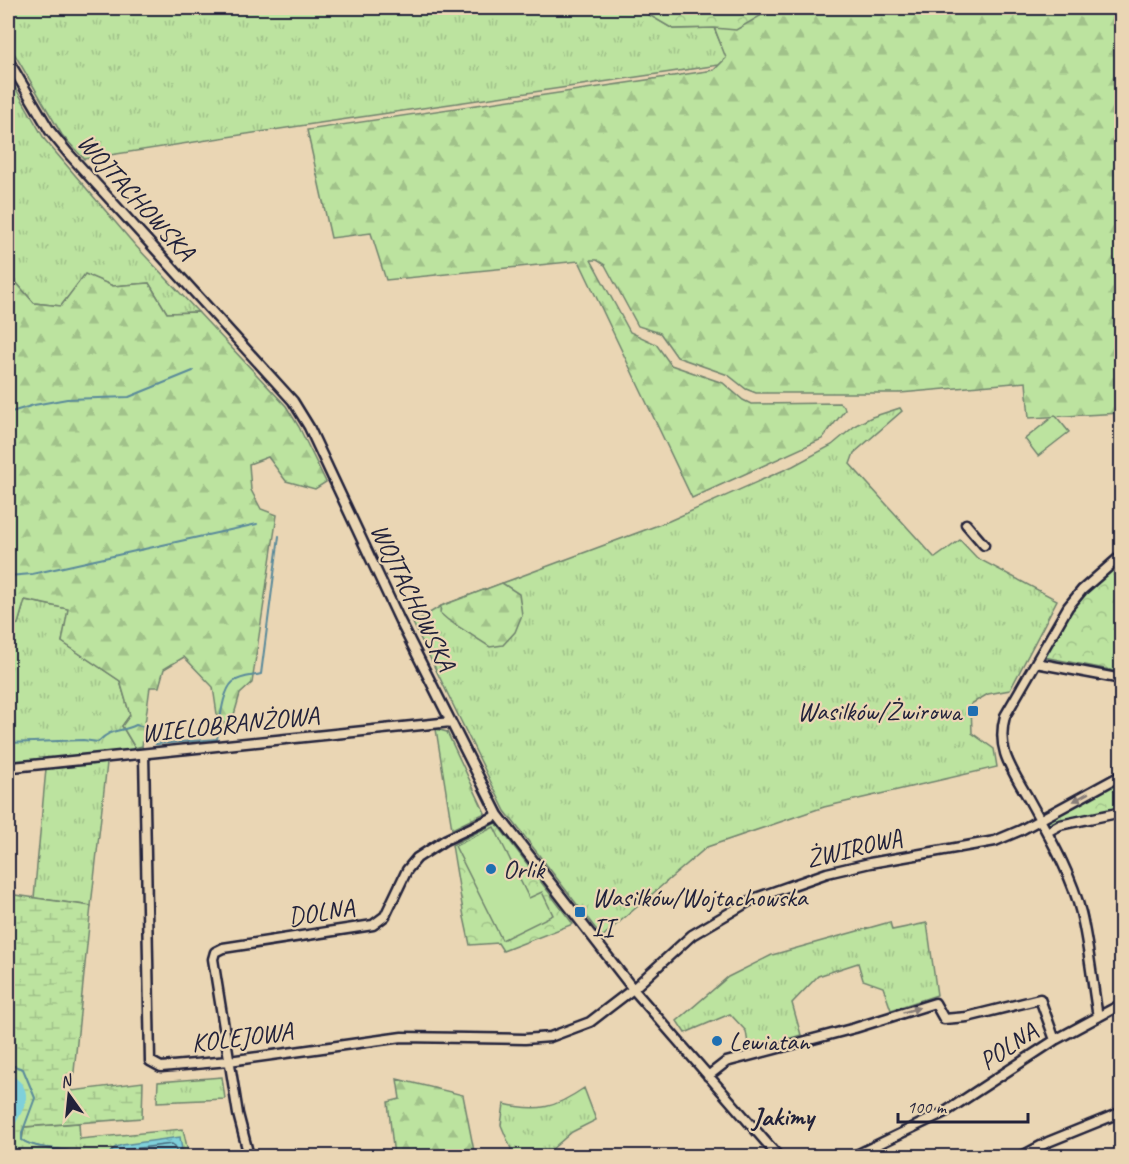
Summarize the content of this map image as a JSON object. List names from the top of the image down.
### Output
{
  "streets": {
    "street": [
      "WOJTACHOWSKA",
      "WIELOBRANŻOWA",
      "ŻWIROWA",
      "DOLNA",
      "KOLEJOWA",
      "POLNA"
    ]
  },
  "crossings": [
    ["WOJTACHOWSKA", "WIELOBRANŻOWA"],
    ["WOJTACHOWSKA", "ŻWIROWA"],
    ["WOJTACHOWSKA", "DOLNA"],
    ["WOJTACHOWSKA", "KOLEJOWA"],
    ["WIELOBRANŻOWA", "KOLEJOWA"],
    ["ŻWIROWA", "KOLEJOWA"],
    ["DOLNA", "KOLEJOWA"]
  ],
  "districts": ["Jakimy"],
  "places": {
    "transit": ["Wasilków/Żwirowa", "Wasilków/Wojtachowska II"],
    "other": ["Orlik", "Lewiatan"]
  },
  "scale_bar": "100 m",
  "north": "top"
}
